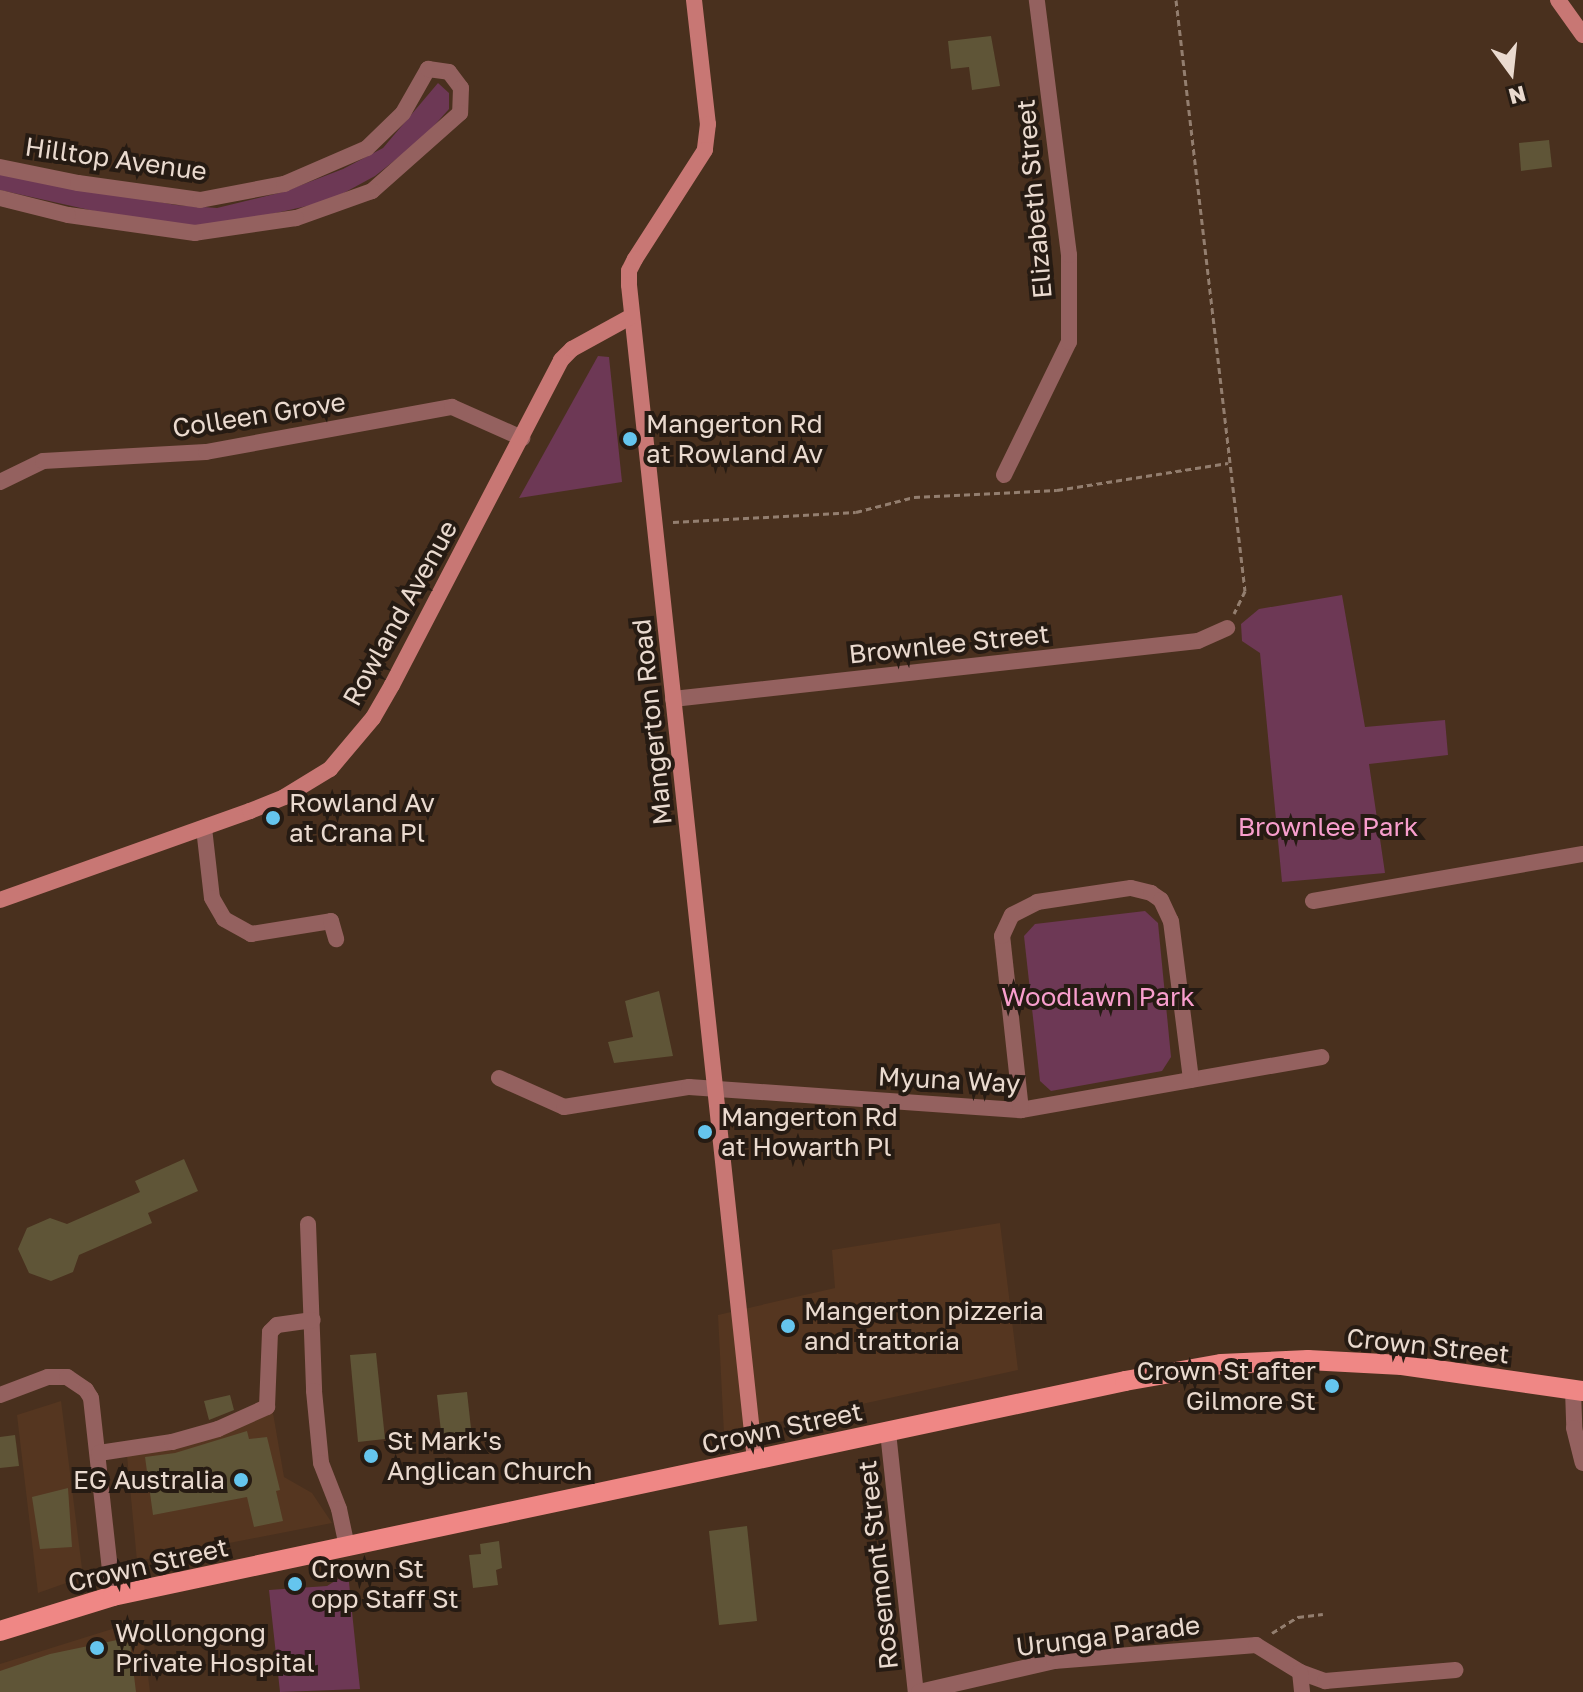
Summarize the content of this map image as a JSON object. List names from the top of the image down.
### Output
{
  "streets": {
    "main road": ["Crown Street"],
    "street": [
      "Hilltop Avenue",
      "Elizabeth Street",
      "Colleen Grove",
      "Rowland Avenue",
      "Brownlee Street",
      "Mangerton Road",
      "Myuna Way",
      "Rosemont Street",
      "Urunga Parade"
    ]
  },
  "crossings": [
    ["Colleen Grove", "Rowland Avenue"],
    ["Rowland Avenue", "Mangerton Road"],
    ["Brownlee Street", "Mangerton Road"],
    ["Mangerton Road", "Myuna Way"],
    ["Mangerton Road", "Crown Street"],
    ["Crown Street", "Rosemont Street"],
    ["Rosemont Street", "Urunga Parade"]
  ],
  "parks": ["Brownlee Park", "Woodlawn Park"],
  "places": [
    "Mangerton Rd at Rowland Av",
    "Rowland Av at Crana Pl",
    "Mangerton Rd at Howarth Pl",
    "Mangerton pizzeria and trattoria",
    "Crown St after Gilmore St",
    "St Mark's Anglican Church",
    "EG Australia",
    "Crown St opp Staff St",
    "Wollongong Private Hospital"
  ],
  "north": "bottom"
}
